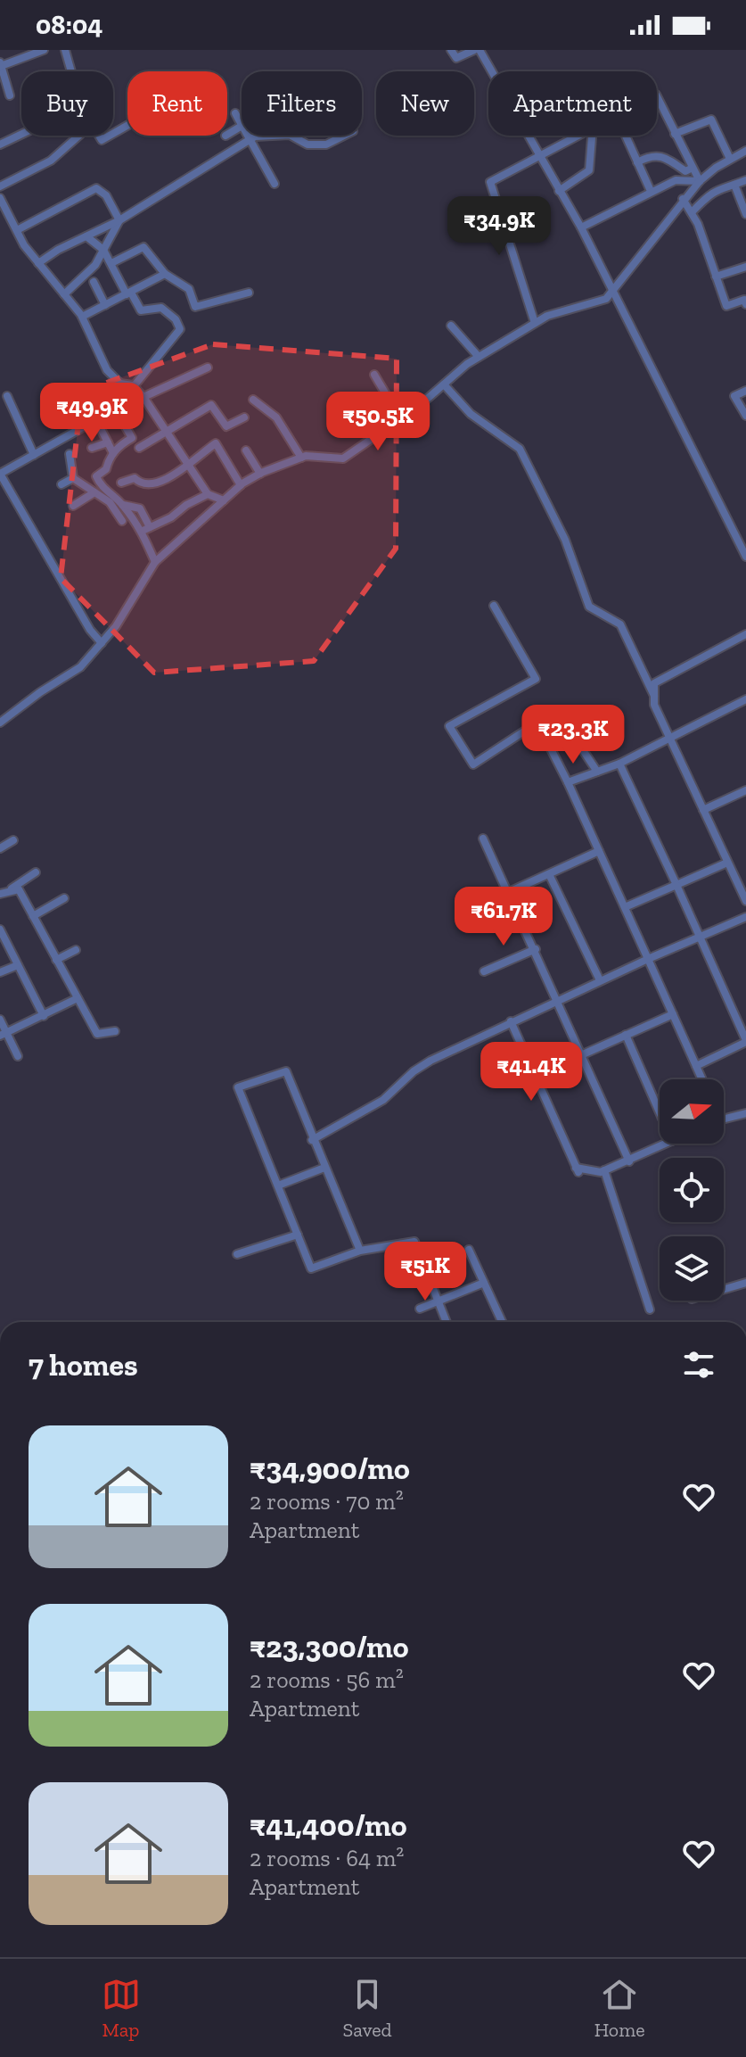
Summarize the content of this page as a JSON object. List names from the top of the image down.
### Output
{
  "north": "right",
  "page": {
    "status": "08:04",
    "chip": [
      "Buy",
      "Rent",
      "Filters",
      "New",
      "Apartment"
    ],
    "price": [
      "₹34.9K",
      "₹49.9K",
      "₹50.5K",
      "₹23.3K",
      "₹61.7K",
      "₹41.4K",
      "₹51K"
    ],
    "heading": "7 homes",
    "list": [
      {
        "name": "₹34,900/mo",
        "note": "2 rooms · 70 m² · Apartment"
      },
      {
        "name": "₹23,300/mo",
        "note": "2 rooms · 56 m² · Apartment"
      },
      {
        "name": "₹41,400/mo",
        "note": "2 rooms · 64 m² · Apartment"
      }
    ],
    "tabs": ["Map", "Saved", "Home"]
  }
}
